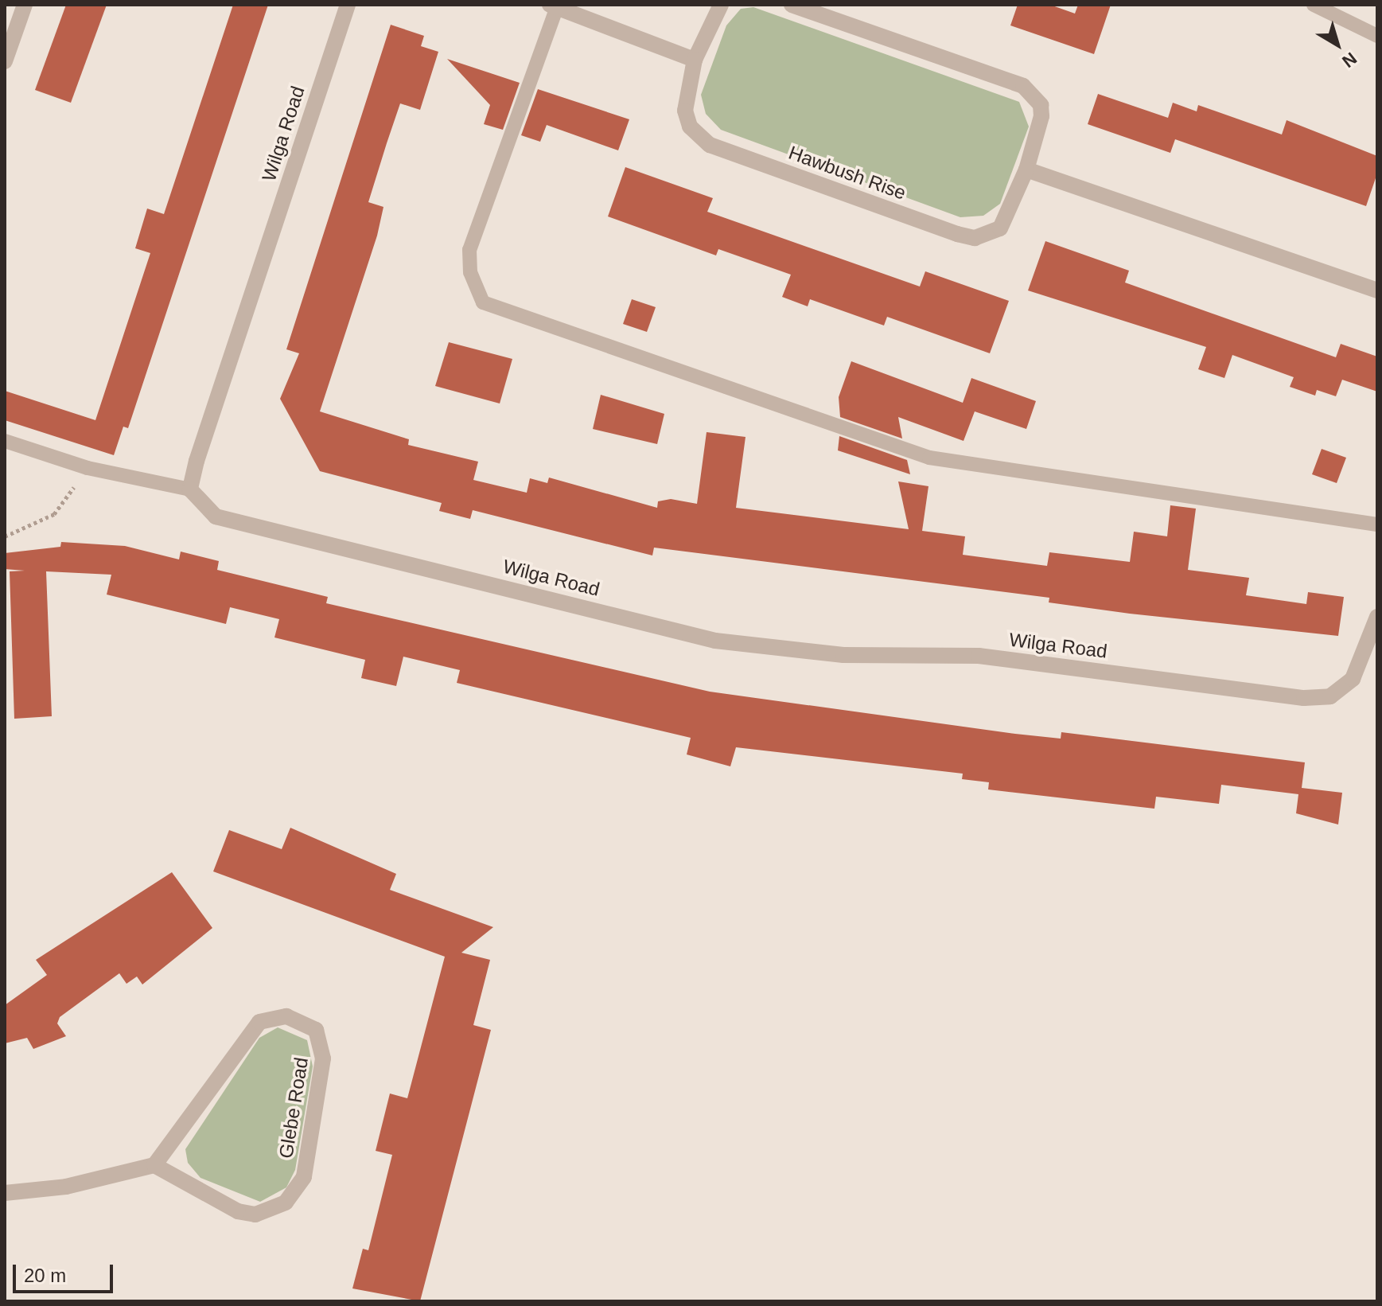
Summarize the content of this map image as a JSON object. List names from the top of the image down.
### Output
{
  "streets": {
    "street": ["Wilga Road", "Hawbush Rise", "Glebe Road"]
  },
  "scale_bar": "20 m",
  "north": "bottom right"
}
